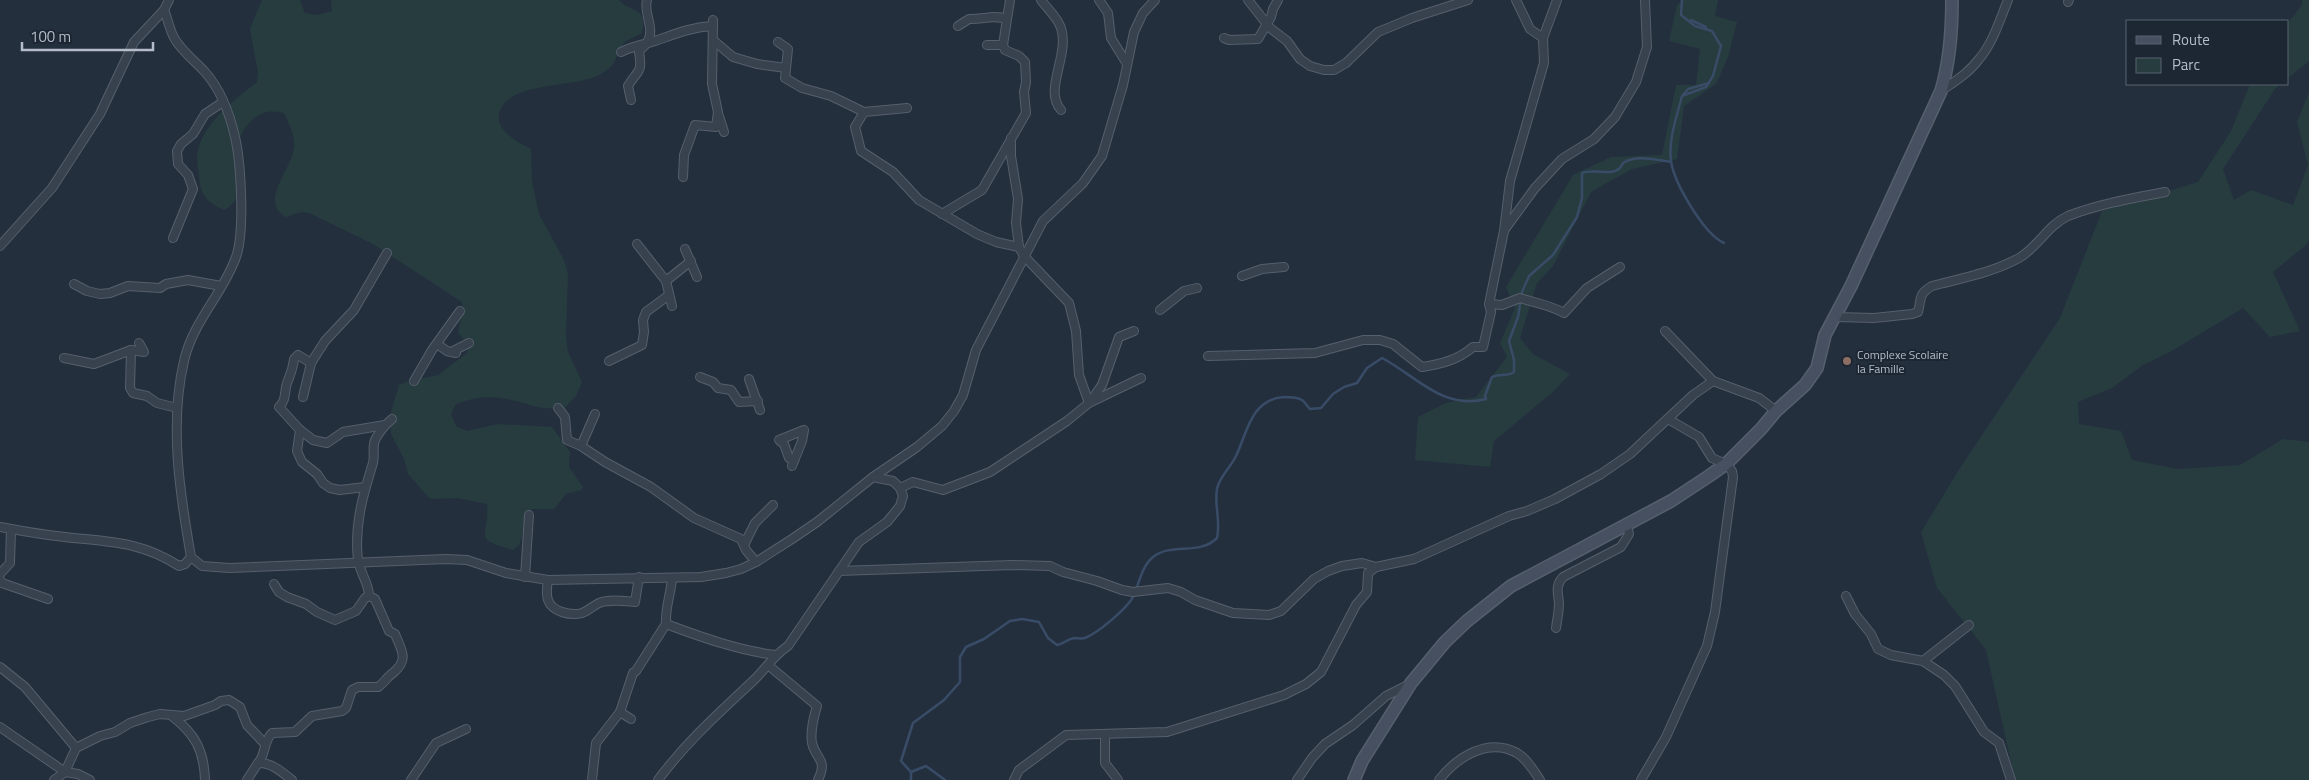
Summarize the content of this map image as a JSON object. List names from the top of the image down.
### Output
{
  "places": ["Complexe Scolaire la Famille"],
  "legend": ["Route", "Parc"],
  "scale_bar": "100 m"
}
